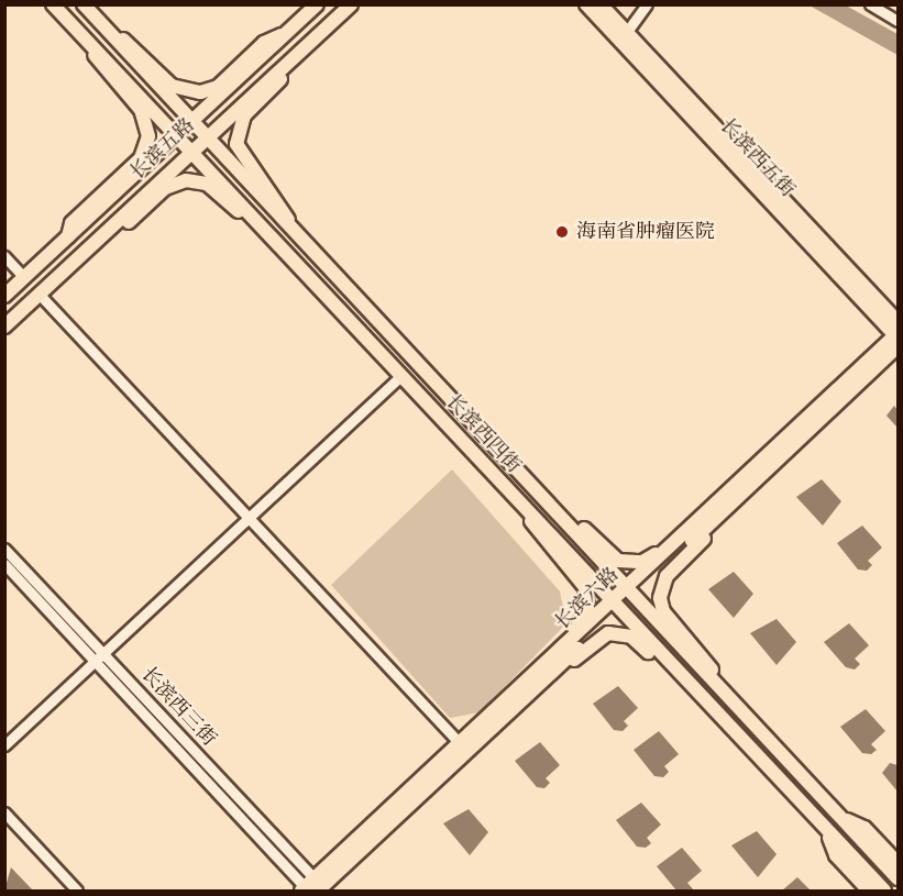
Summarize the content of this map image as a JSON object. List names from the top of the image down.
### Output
{
  "streets": {
    "main road": [
      "长滨五路",
      "长滨西五街",
      "长滨西四街",
      "长滨六路"
    ],
    "street": ["长滨西三街"]
  },
  "crossings": [
    ["长滨五路", "长滨西四街"],
    ["长滨西五街", "长滨六路"],
    ["长滨西四街", "长滨六路"],
    ["长滨六路", "长滨西三街"]
  ],
  "places": ["海南省肿瘤医院"]
}
